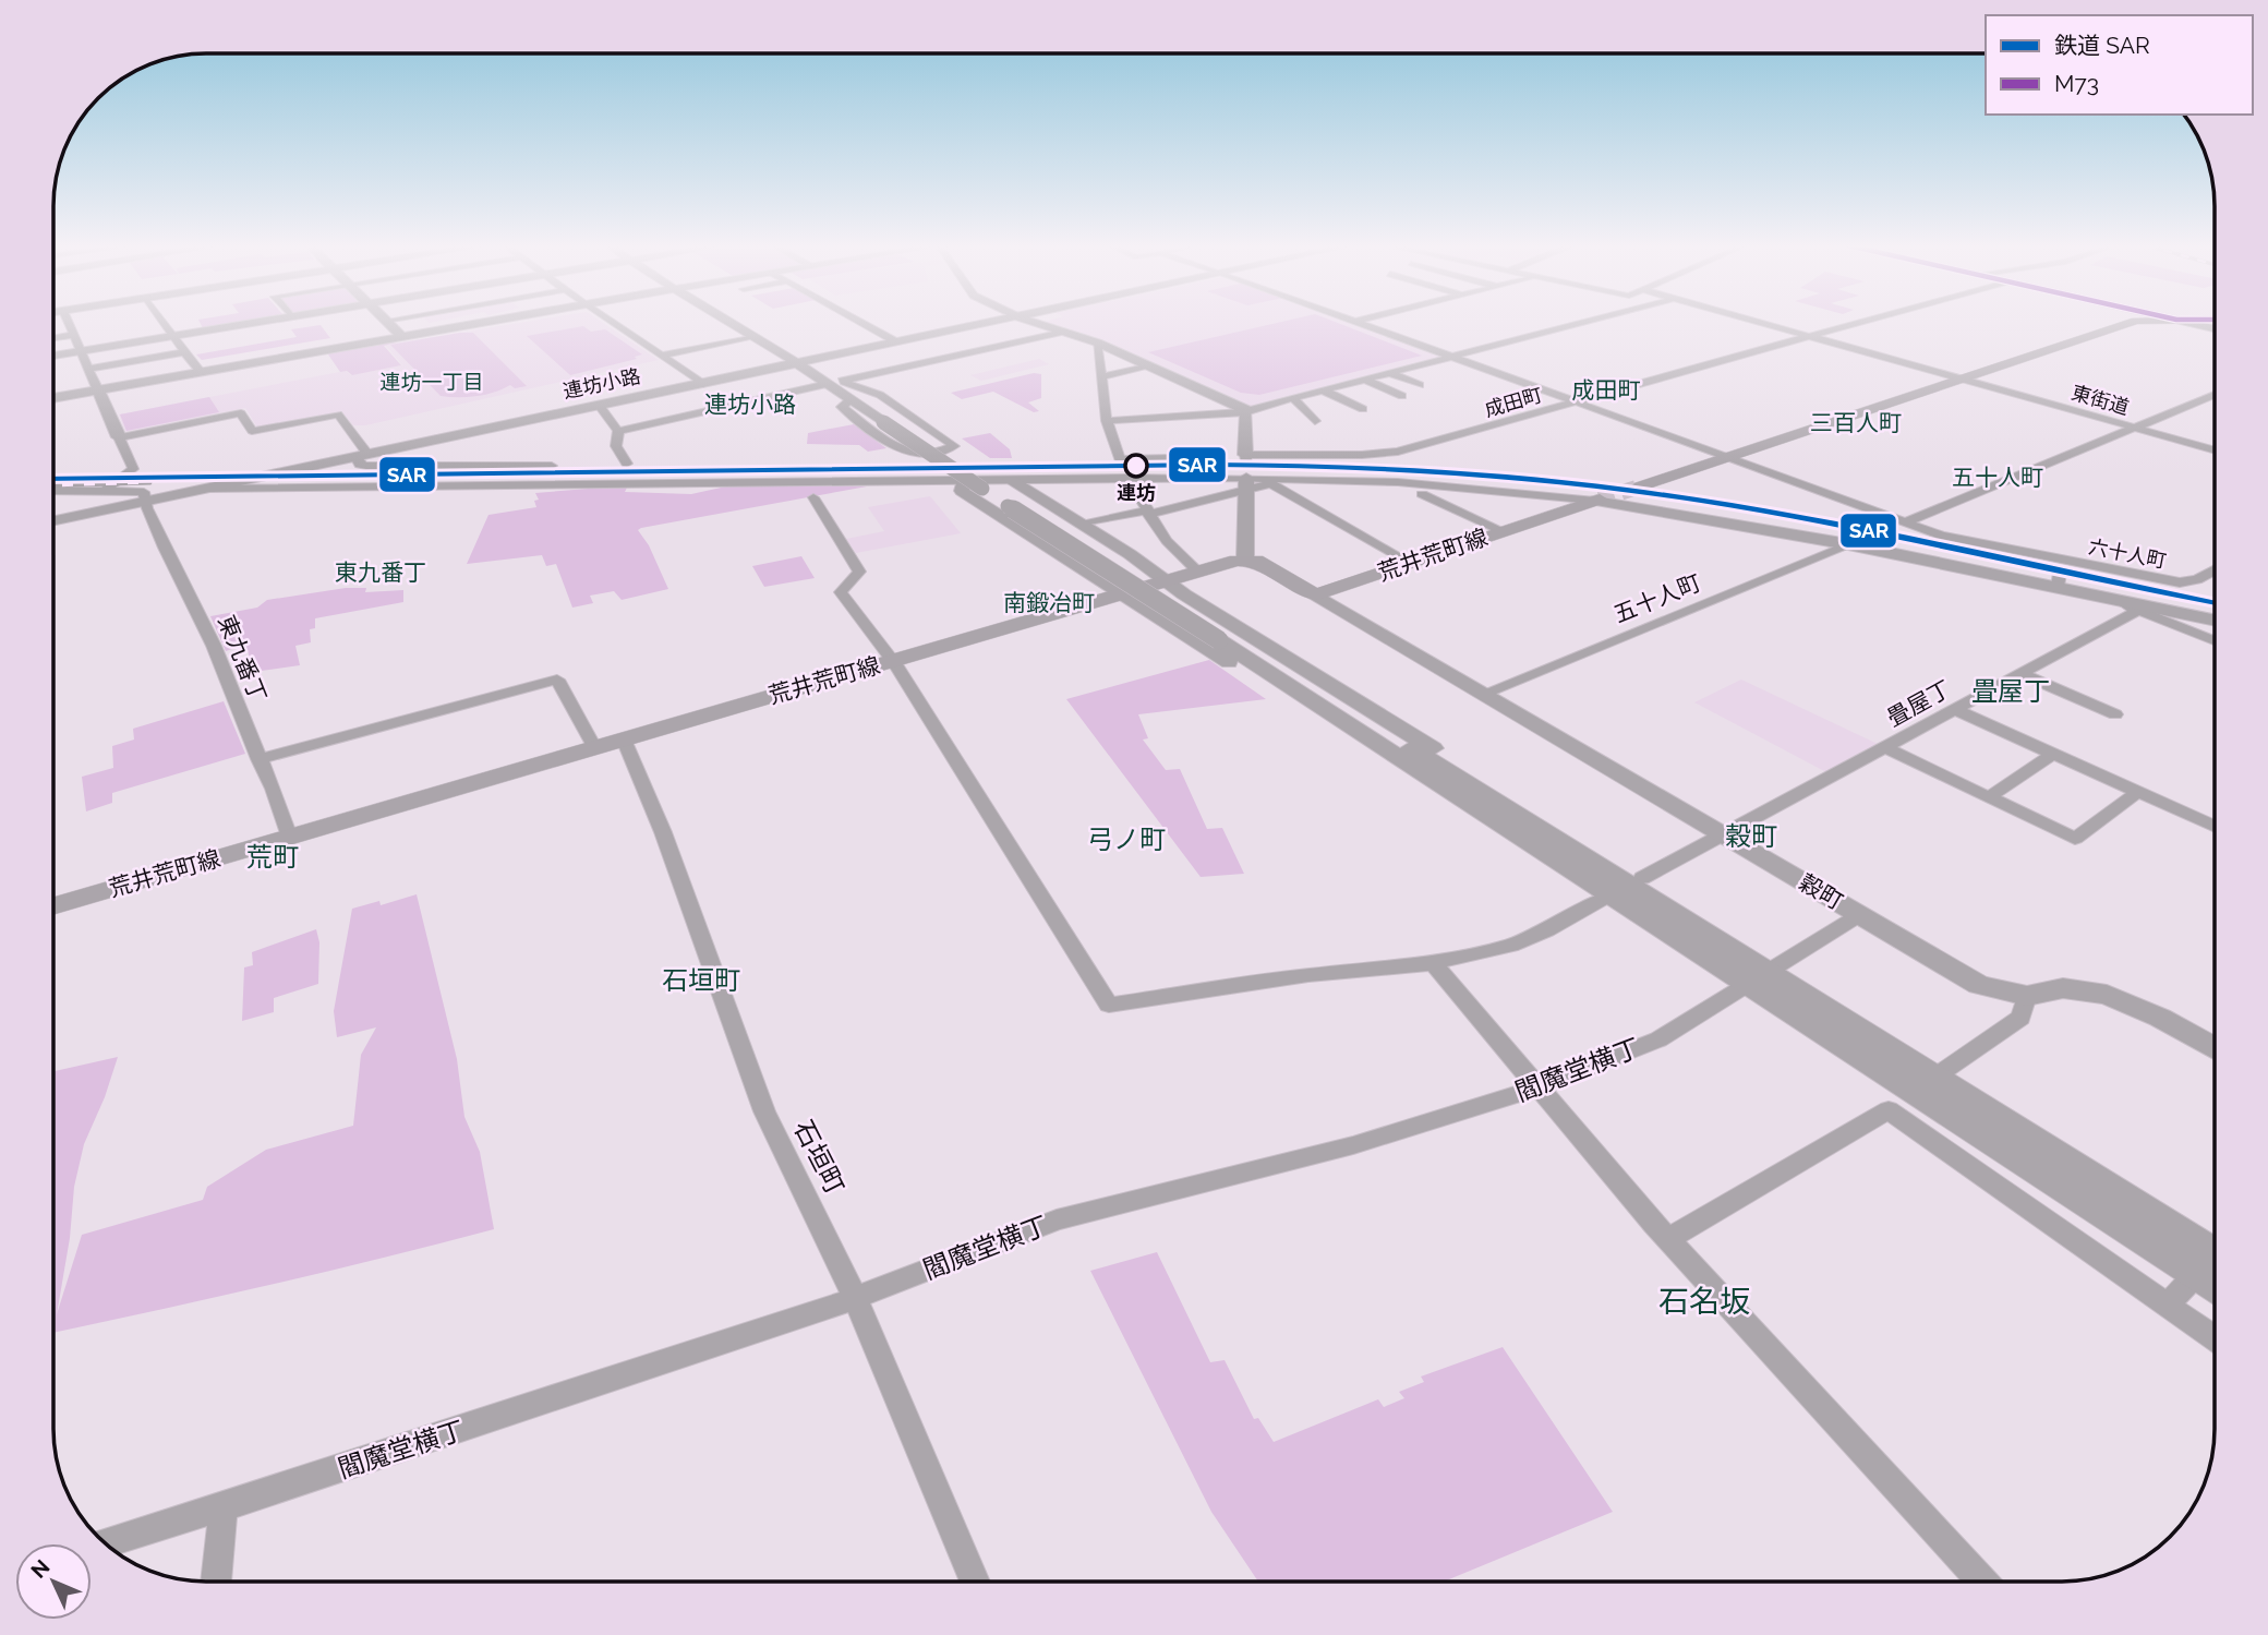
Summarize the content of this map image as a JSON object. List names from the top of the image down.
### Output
{
  "streets": {
    "main road": ["荒井荒町線"],
    "street": [
      "連坊小路",
      "東街道",
      "成田町",
      "六十人町",
      "五十人町",
      "東九番丁",
      "畳屋丁",
      "穀町",
      "閻魔堂横丁",
      "石垣町"
    ]
  },
  "crossings": [
    ["連坊小路", "東九番丁"],
    ["東街道", "成田町"],
    ["成田町", "六十人町"],
    ["荒井荒町線", "東九番丁"],
    ["荒井荒町線", "穀町"],
    ["荒井荒町線", "石垣町"],
    ["五十人町", "穀町"],
    ["畳屋丁", "穀町"],
    ["穀町", "閻魔堂横丁"],
    ["閻魔堂横丁", "石垣町"]
  ],
  "districts": [
    "連坊一丁目",
    "成田町",
    "連坊小路",
    "三百人町",
    "五十人町",
    "東九番丁",
    "南鍛冶町",
    "畳屋丁",
    "穀町",
    "弓ノ町",
    "荒町",
    "石垣町",
    "石名坂"
  ],
  "places": ["連坊"],
  "lines": ["rail line SAR"],
  "legend": ["鉄道 SAR", "M73"],
  "north": "top left"
}
